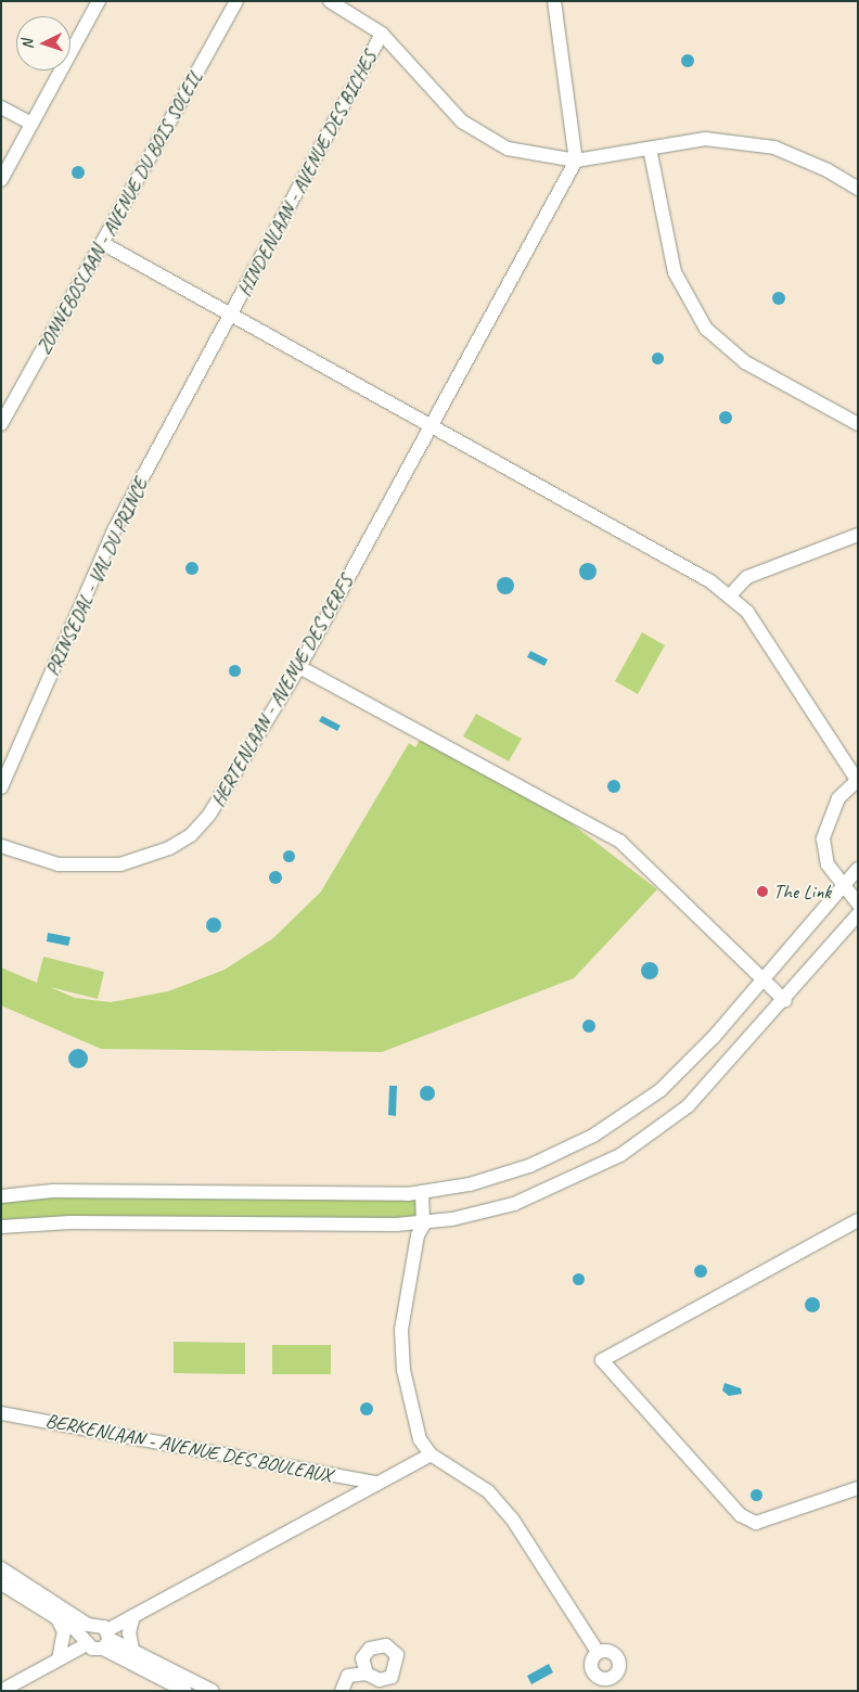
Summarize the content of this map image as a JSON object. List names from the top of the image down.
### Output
{
  "streets": {
    "street": [
      "HINDENLAAN - AVENUE DES BICHES",
      "ZONNEBOSLAAN - AVENUE DU BOIS SOLEIL",
      "PRINSEDAL - VAL DU PRINCE",
      "HERTENLAAN - AVENUE DES CERFS",
      "BERKENLAAN - AVENUE DES BOULEAUX"
    ]
  },
  "crossings": [
    ["HINDENLAAN - AVENUE DES BICHES", "PRINSEDAL - VAL DU PRINCE"]
  ],
  "places": ["The Link"],
  "north": "left"
}
